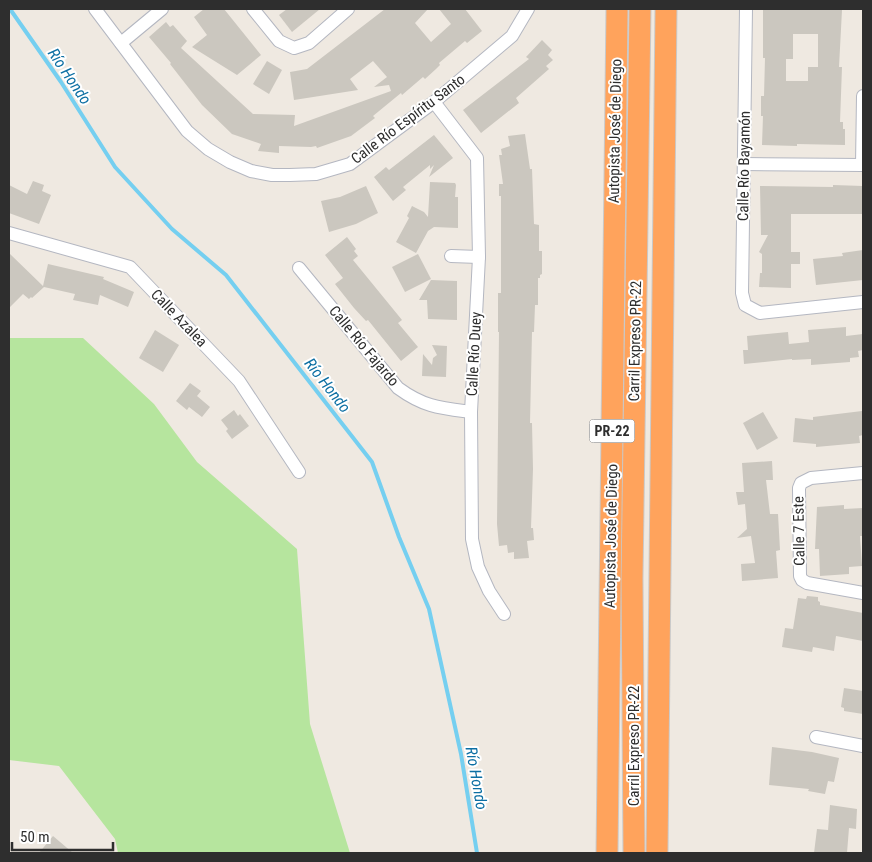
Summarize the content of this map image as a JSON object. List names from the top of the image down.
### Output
{
  "streets": {
    "highway": ["Autopista José de Diego", "Carril Expreso PR-22", "PR-22"],
    "street": [
      "Calle Río Espíritu Santo",
      "Calle Río Bayamón",
      "Calle Azalea",
      "Calle Río Fajardo",
      "Calle Río Duey",
      "Calle 7 Este"
    ]
  },
  "crossings": [
    ["Calle Río Espíritu Santo", "Calle Río Duey"],
    ["Calle Río Fajardo", "Calle Río Duey"]
  ],
  "water": ["Río Hondo"],
  "scale_bar": "50 m"
}
